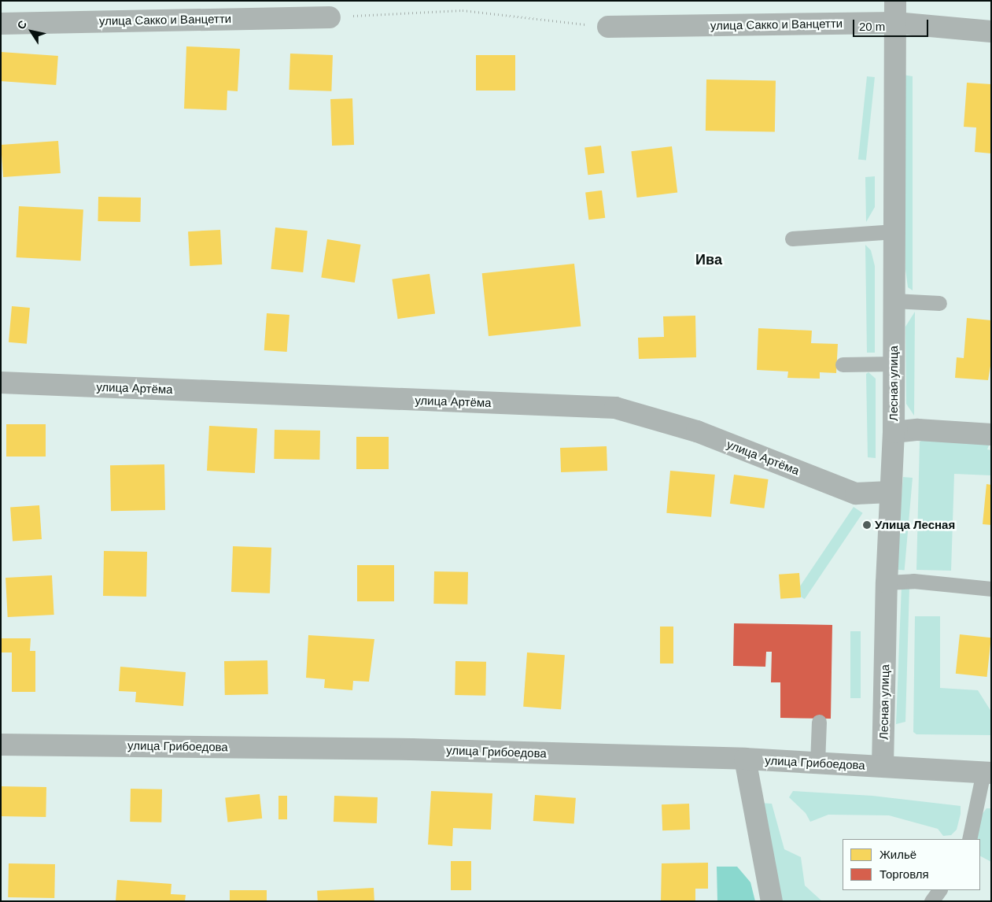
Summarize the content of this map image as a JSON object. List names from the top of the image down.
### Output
{
  "streets": {
    "street": [
      "улица Сакко и Ванцетти",
      "Лесная улица",
      "улица Артёма",
      "улица Грибоедова"
    ]
  },
  "crossings": [
    ["улица Сакко и Ванцетти", "Лесная улица"],
    ["Лесная улица", "улица Артёма"],
    ["Лесная улица", "улица Грибоедова"]
  ],
  "districts": ["Ива"],
  "places": ["Улица Лесная"],
  "legend": ["Жильё", "Торговля"],
  "scale_bar": "20 m",
  "north": "top left"
}
